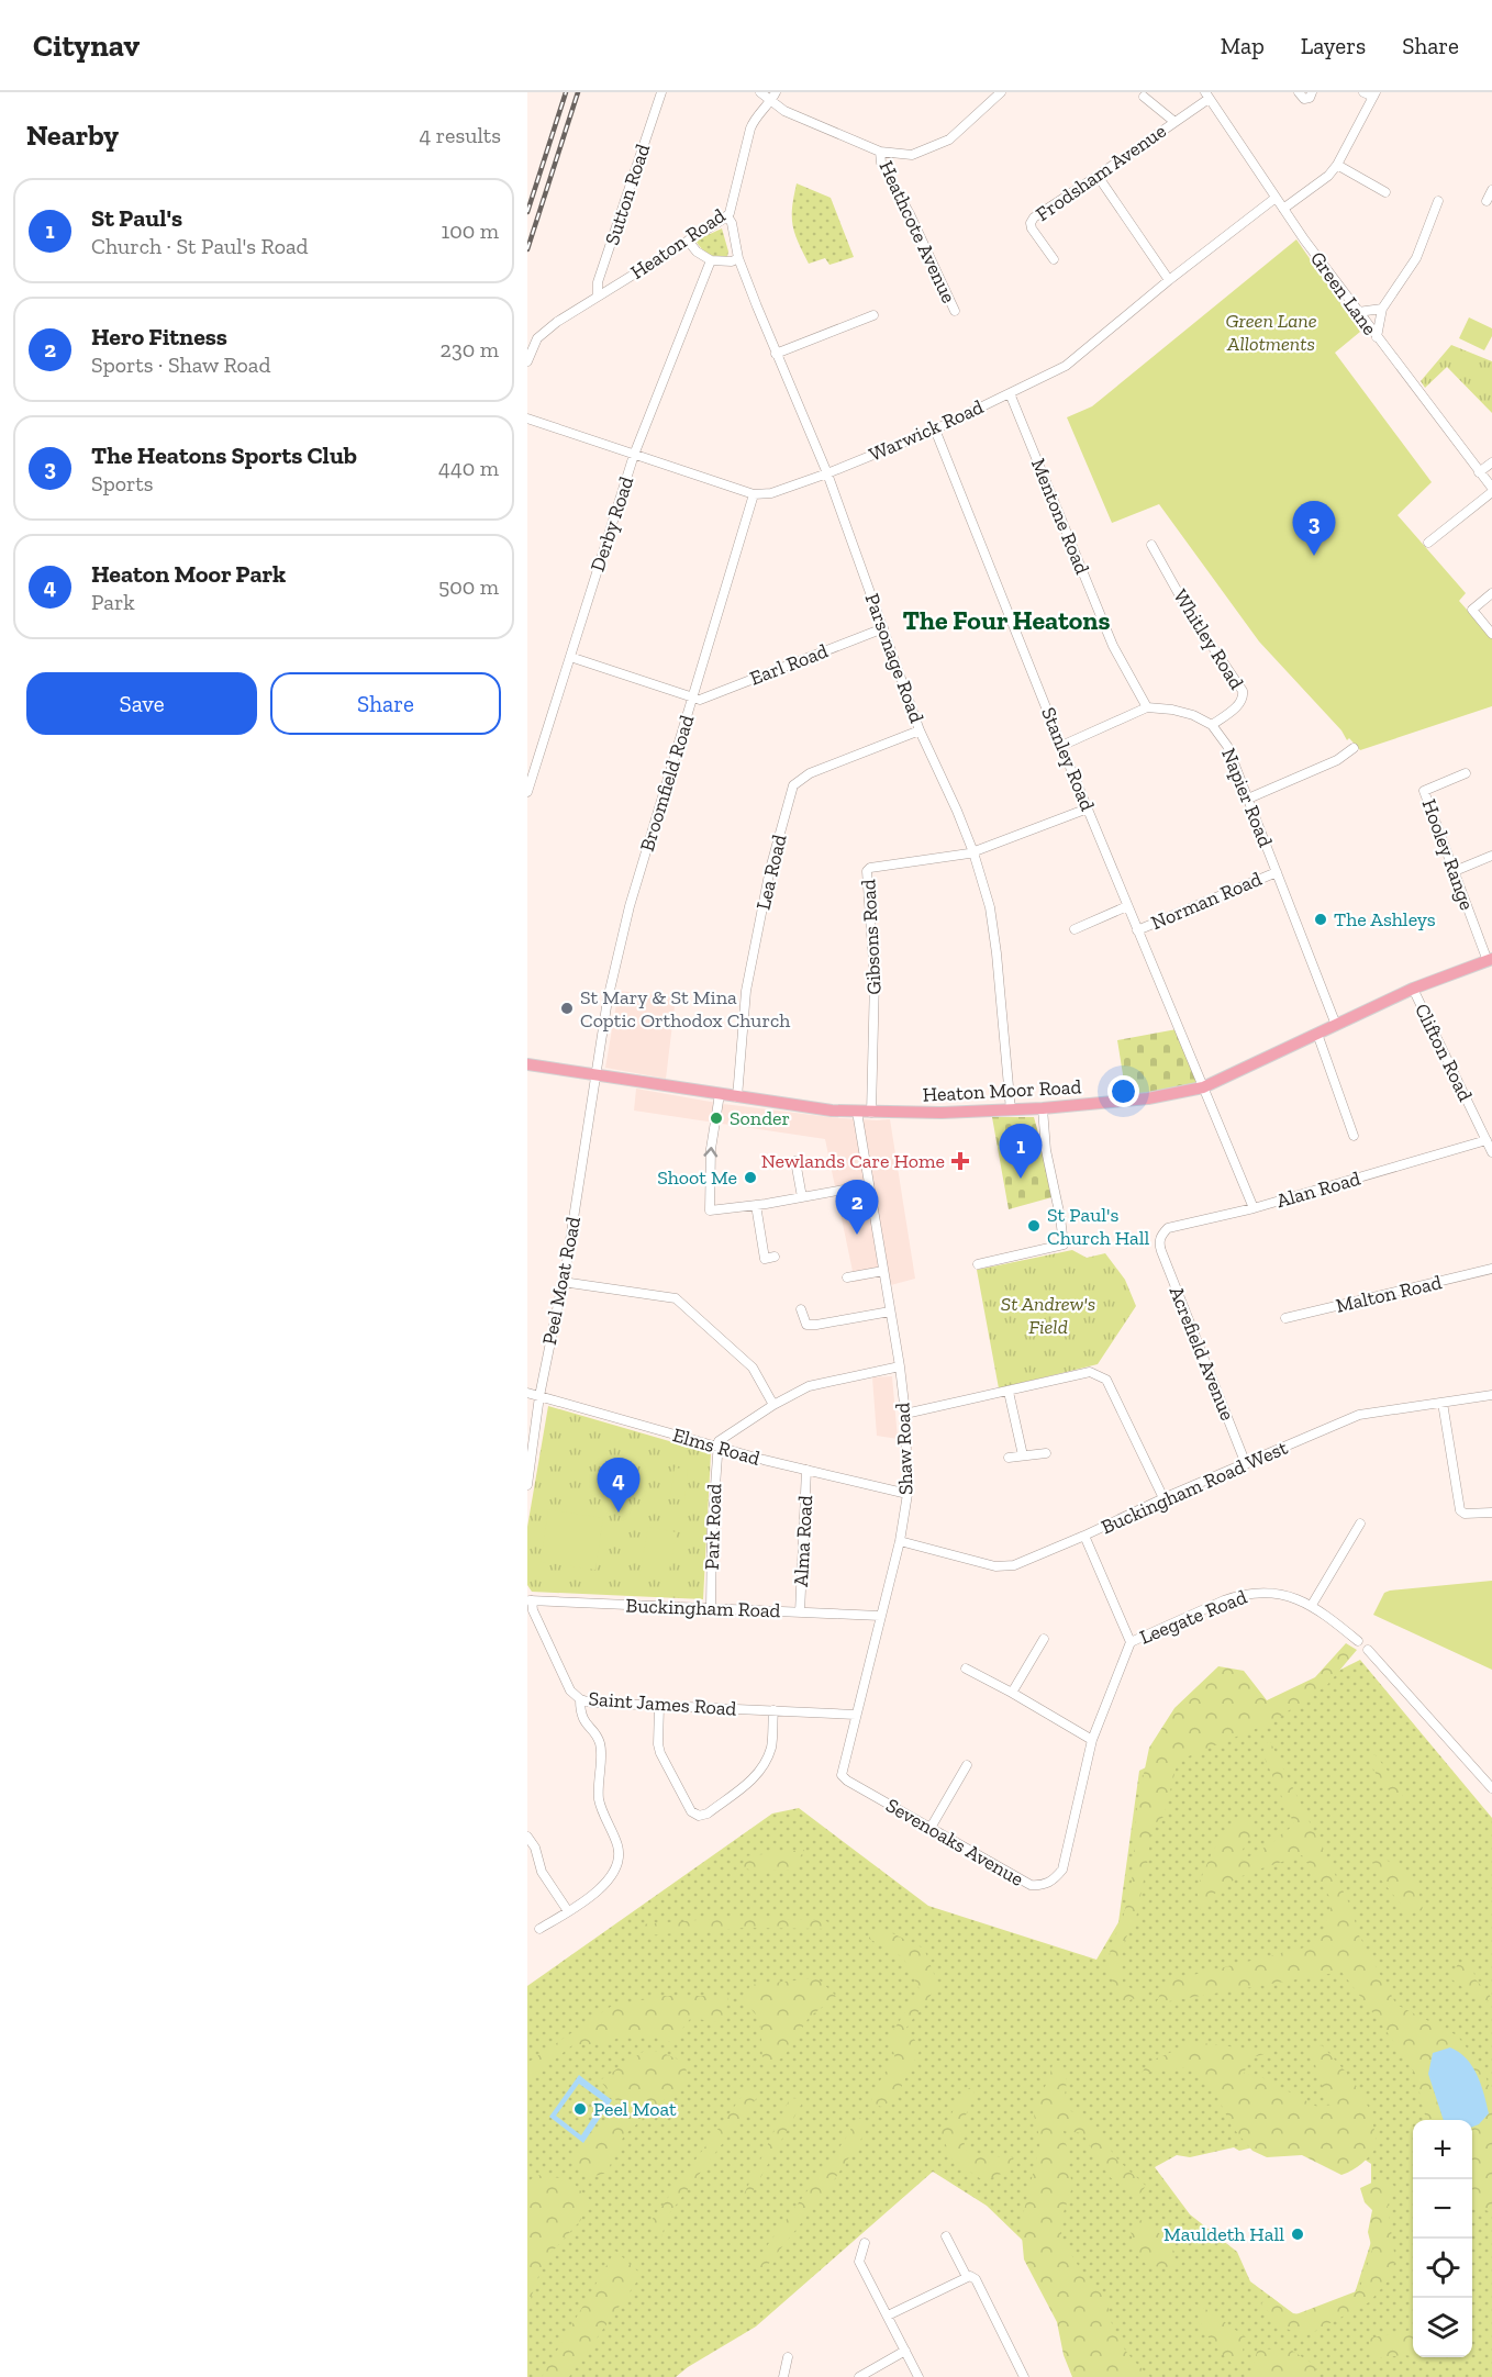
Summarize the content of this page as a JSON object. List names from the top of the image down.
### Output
{
  "streets": {
    "main road": ["Heaton Moor Road"],
    "street": [
      "Frodsham Avenue",
      "Sutton Road",
      "Heathcote Avenue",
      "Heaton Road",
      "Green Lane",
      "Warwick Road",
      "Mentone Road",
      "Derby Road",
      "Whitley Road",
      "Parsonage Road",
      "Earl Road",
      "Stanley Road",
      "Broomfield Road",
      "Napier Road",
      "Hooley Range",
      "Lea Road",
      "Norman Road",
      "Gibsons Road",
      "Clifton Road",
      "Alan Road",
      "Peel Moat Road",
      "Malton Road",
      "Acrefield Avenue",
      "Elms Road",
      "Shaw Road",
      "Buckingham Road West",
      "Park Road",
      "Alma Road",
      "Buckingham Road",
      "Leegate Road",
      "Saint James Road",
      "Sevenoaks Avenue"
    ]
  },
  "crossings": [
    ["Frodsham Avenue", "Green Lane"],
    ["Sutton Road", "Heaton Road"],
    ["Heaton Road", "Parsonage Road"],
    ["Green Lane", "Warwick Road"],
    ["Warwick Road", "Mentone Road"],
    ["Warwick Road", "Derby Road"],
    ["Warwick Road", "Parsonage Road"],
    ["Warwick Road", "Stanley Road"],
    ["Warwick Road", "Broomfield Road"],
    ["Mentone Road", "Napier Road"],
    ["Whitley Road", "Napier Road"],
    ["Parsonage Road", "Earl Road"],
    ["Parsonage Road", "Lea Road"],
    ["Parsonage Road", "Gibsons Road"],
    ["Parsonage Road", "Heaton Moor Road"],
    ["Earl Road", "Broomfield Road"],
    ["Stanley Road", "Norman Road"],
    ["Stanley Road", "Heaton Moor Road"],
    ["Stanley Road", "Alan Road"],
    ["Broomfield Road", "Heaton Moor Road"],
    ["Broomfield Road", "Peel Moat Road"],
    ["Napier Road", "Norman Road"],
    ["Napier Road", "Heaton Moor Road"],
    ["Hooley Range", "Heaton Moor Road"],
    ["Lea Road", "Heaton Moor Road"],
    ["Gibsons Road", "Heaton Moor Road"],
    ["Clifton Road", "Heaton Moor Road"],
    ["Clifton Road", "Alan Road"],
    ["Heaton Moor Road", "Peel Moat Road"],
    ["Heaton Moor Road", "Shaw Road"],
    ["Alan Road", "Acrefield Avenue"],
    ["Peel Moat Road", "Elms Road"],
    ["Acrefield Avenue", "Buckingham Road West"],
    ["Elms Road", "Shaw Road"],
    ["Elms Road", "Park Road"],
    ["Elms Road", "Alma Road"],
    ["Shaw Road", "Buckingham Road West"],
    ["Shaw Road", "Buckingham Road"],
    ["Shaw Road", "Saint James Road"],
    ["Shaw Road", "Sevenoaks Avenue"],
    ["Park Road", "Buckingham Road"],
    ["Alma Road", "Buckingham Road"],
    ["Buckingham Road", "Saint James Road"],
    ["Leegate Road", "Sevenoaks Avenue"]
  ],
  "districts": ["The Four Heatons"],
  "parks": ["Green Lane Allotments", "St Andrew's Field"],
  "places": {
    "other": [
      "The Ashleys",
      "St Mary & St Mina Coptic Orthodox Church",
      "Sonder",
      "Shoot Me",
      "St Paul's Church Hall",
      "Peel Moat",
      "Mauldeth Hall"
    ],
    "health": ["Newlands Care Home"]
  },
  "page": {
    "header": "Citynav",
    "nav": ["Map", "Layers", "Share"],
    "heading": ["Nearby", "4 results"],
    "list": [
      {
        "mark": "1",
        "name": "St Paul's",
        "note": "Church · St Paul's Road",
        "value": "100 m"
      },
      {
        "mark": "2",
        "name": "Hero Fitness",
        "note": "Sports · Shaw Road",
        "value": "230 m"
      },
      {
        "mark": "3",
        "name": "The Heatons Sports Club",
        "note": "Sports",
        "value": "440 m"
      },
      {
        "mark": "4",
        "name": "Heaton Moor Park",
        "note": "Park",
        "value": "500 m"
      }
    ],
    "pins": [
      "3",
      "1",
      "2",
      "4"
    ],
    "buttons": ["Save", "Share"],
    "map_buttons": ["+", "−"]
  }
}
